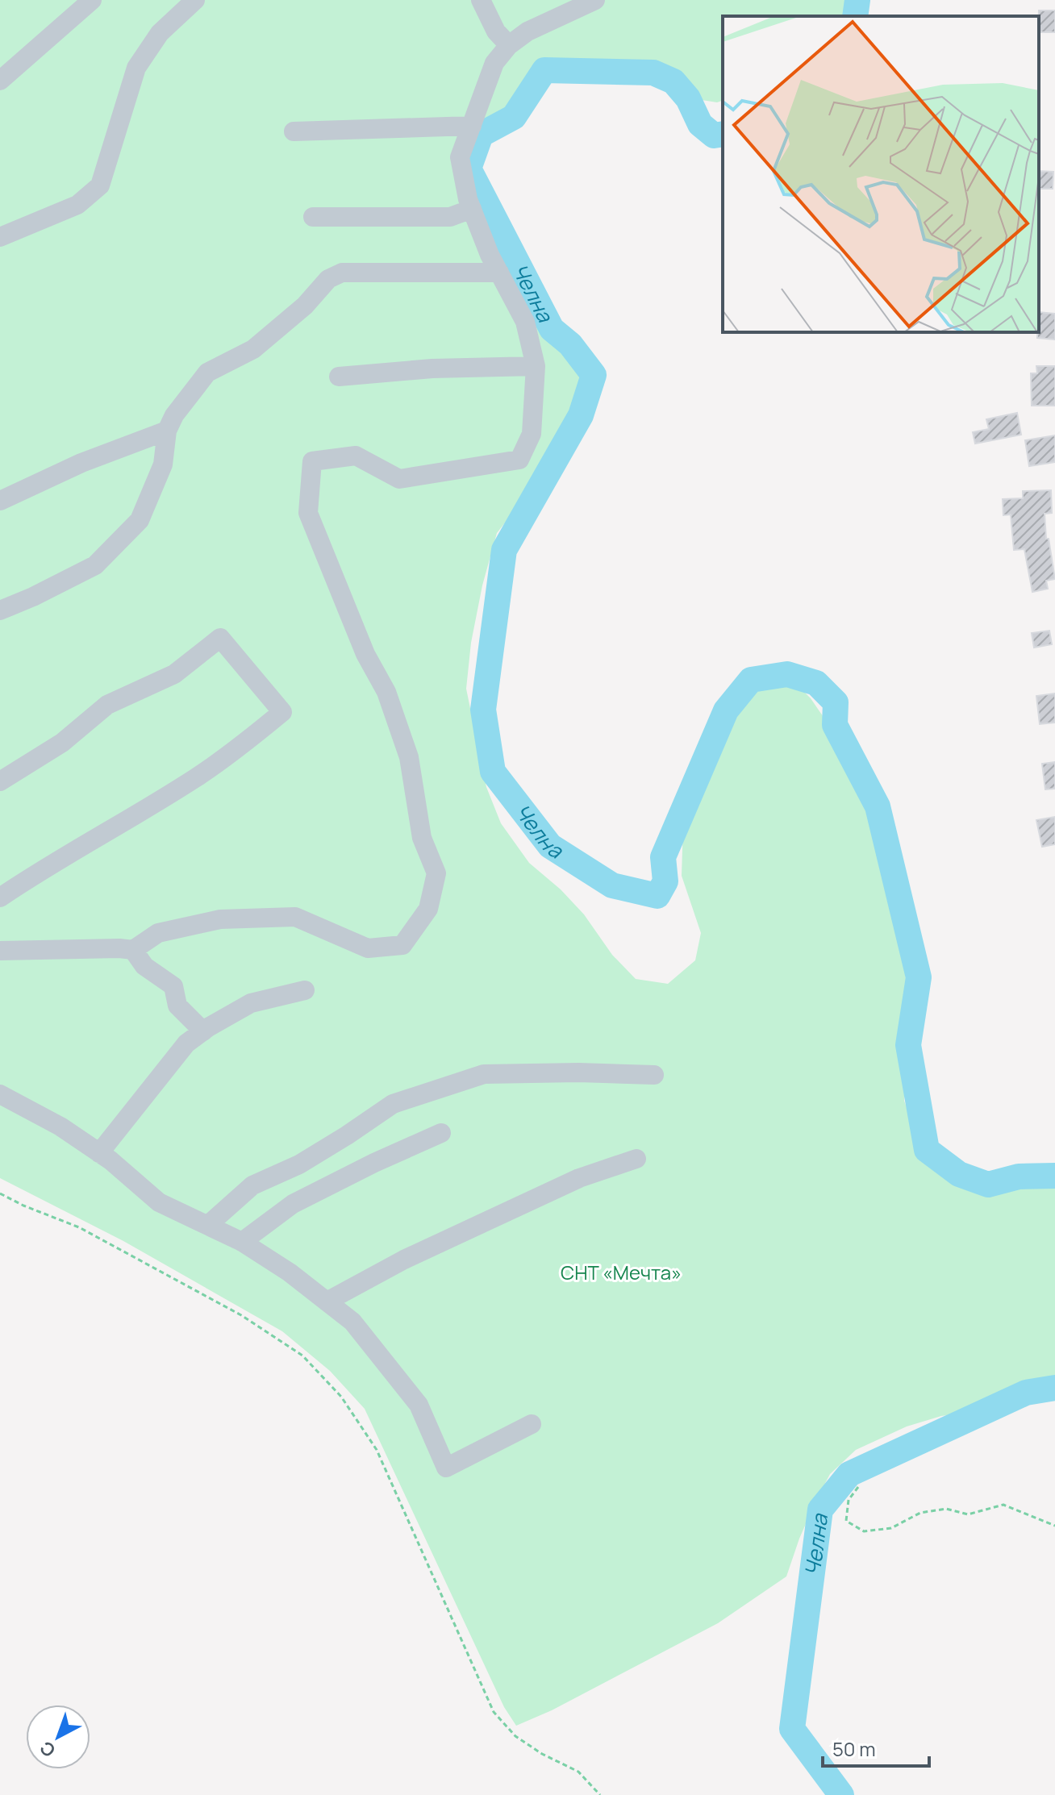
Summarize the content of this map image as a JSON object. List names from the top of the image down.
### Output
{
  "water": ["Челна"],
  "parks": ["СНТ «Мечта»"],
  "scale_bar": "50 m",
  "north": "bottom left"
}
